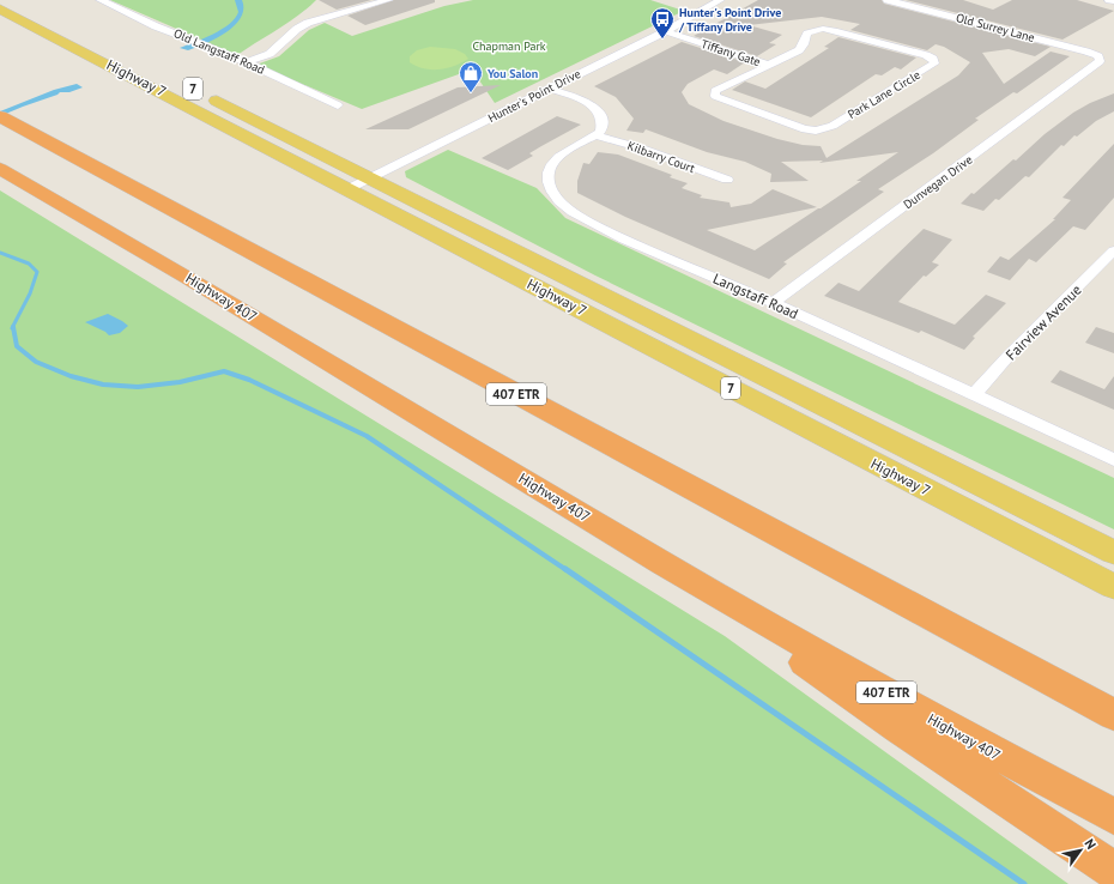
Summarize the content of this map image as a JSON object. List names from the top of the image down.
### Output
{
  "streets": {
    "highway": ["Highway 407", "407 ETR"],
    "main road": ["Highway 7", "7"],
    "street": [
      "Old Surrey Lane",
      "Old Langstaff Road",
      "Tiffany Gate",
      "Park Lane Circle",
      "Hunter's Point Drive",
      "Kilbarry Court",
      "Dunvegan Drive",
      "Langstaff Road",
      "Fairview Avenue"
    ]
  },
  "crossings": [
    ["Old Surrey Lane", "Dunvegan Drive"],
    ["Tiffany Gate", "Park Lane Circle"],
    ["Tiffany Gate", "Hunter's Point Drive"],
    ["Highway 7", "Hunter's Point Drive"],
    ["Kilbarry Court", "Langstaff Road"],
    ["Dunvegan Drive", "Langstaff Road"],
    ["Langstaff Road", "Fairview Avenue"]
  ],
  "parks": ["Chapman Park"],
  "places": {
    "bus stop": ["Hunter's Point Drive / Tiffany Drive"],
    "shop": ["You Salon"]
  },
  "north": "top right"
}
